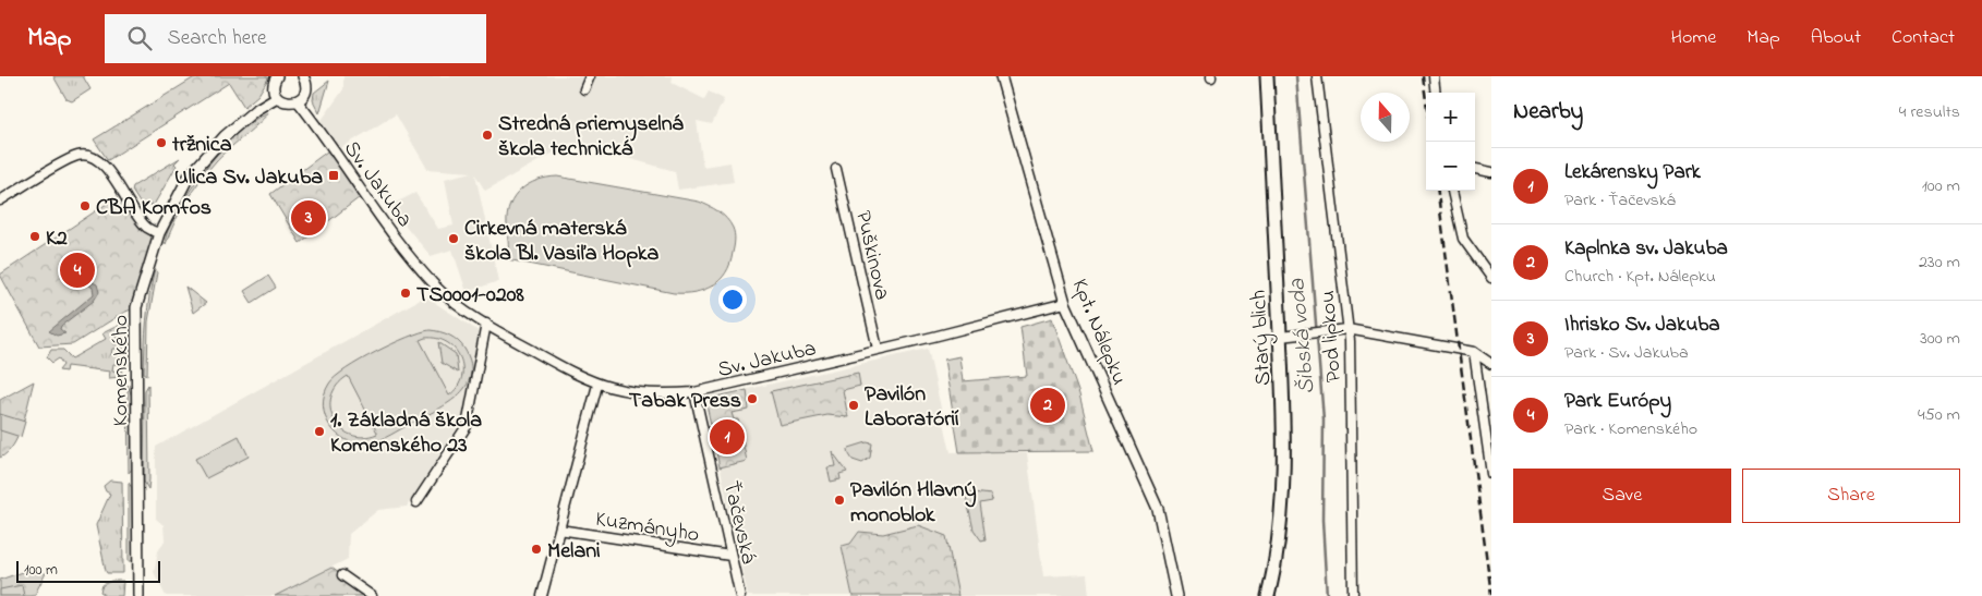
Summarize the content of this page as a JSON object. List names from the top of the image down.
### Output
{
  "streets": {
    "main road": ["Starý blich"],
    "street": [
      "Sv. Jakuba",
      "Puškinova",
      "Kpt. Nálepku",
      "Pod lipkou",
      "Komenského",
      "Ťačevská",
      "Kuzmányho"
    ]
  },
  "crossings": [
    ["Sv. Jakuba", "Puškinova"],
    ["Sv. Jakuba", "Kpt. Nálepku"],
    ["Sv. Jakuba", "Ťačevská"],
    ["Sv. Jakuba", "Kuzmányho"],
    ["Ťačevská", "Kuzmányho"]
  ],
  "water": ["Šibská voda"],
  "places": {
    "other": [
      "Stredná priemyselná škola technická",
      "tržnica",
      "CBA Komfos",
      "K2",
      "Cirkevná materská škola Bl. Vasiľa Hopka",
      "TS0001-0208",
      "Tabak Press",
      "Pavilón Laboratórií",
      "1. Základná škola Komenského 23",
      "Pavilón Hlavný monoblok",
      "Melani"
    ],
    "transit": ["Ulica Sv. Jakuba"]
  },
  "scale_bar": "100 m",
  "north": "top",
  "page": {
    "header": "Map",
    "search": "Search here",
    "nav": [
      "Home",
      "Map",
      "About",
      "Contact"
    ],
    "heading": ["Nearby", "4 results"],
    "map_buttons": ["+", "−"],
    "list": [
      {
        "mark": "1",
        "name": "Lekárensky Park",
        "note": "Park · Ťačevská",
        "value": "100 m"
      },
      {
        "mark": "2",
        "name": "Kaplnka sv. Jakuba",
        "note": "Church · Kpt. Nálepku",
        "value": "230 m"
      },
      {
        "mark": "3",
        "name": "Ihrisko Sv. Jakuba",
        "note": "Park · Sv. Jakuba",
        "value": "300 m"
      },
      {
        "mark": "4",
        "name": "Park Európy",
        "note": "Park · Komenského",
        "value": "450 m"
      }
    ],
    "pins": [
      "3",
      "4",
      "2",
      "1"
    ],
    "buttons": ["Save", "Share"],
    "scale": "100 m"
  }
}
